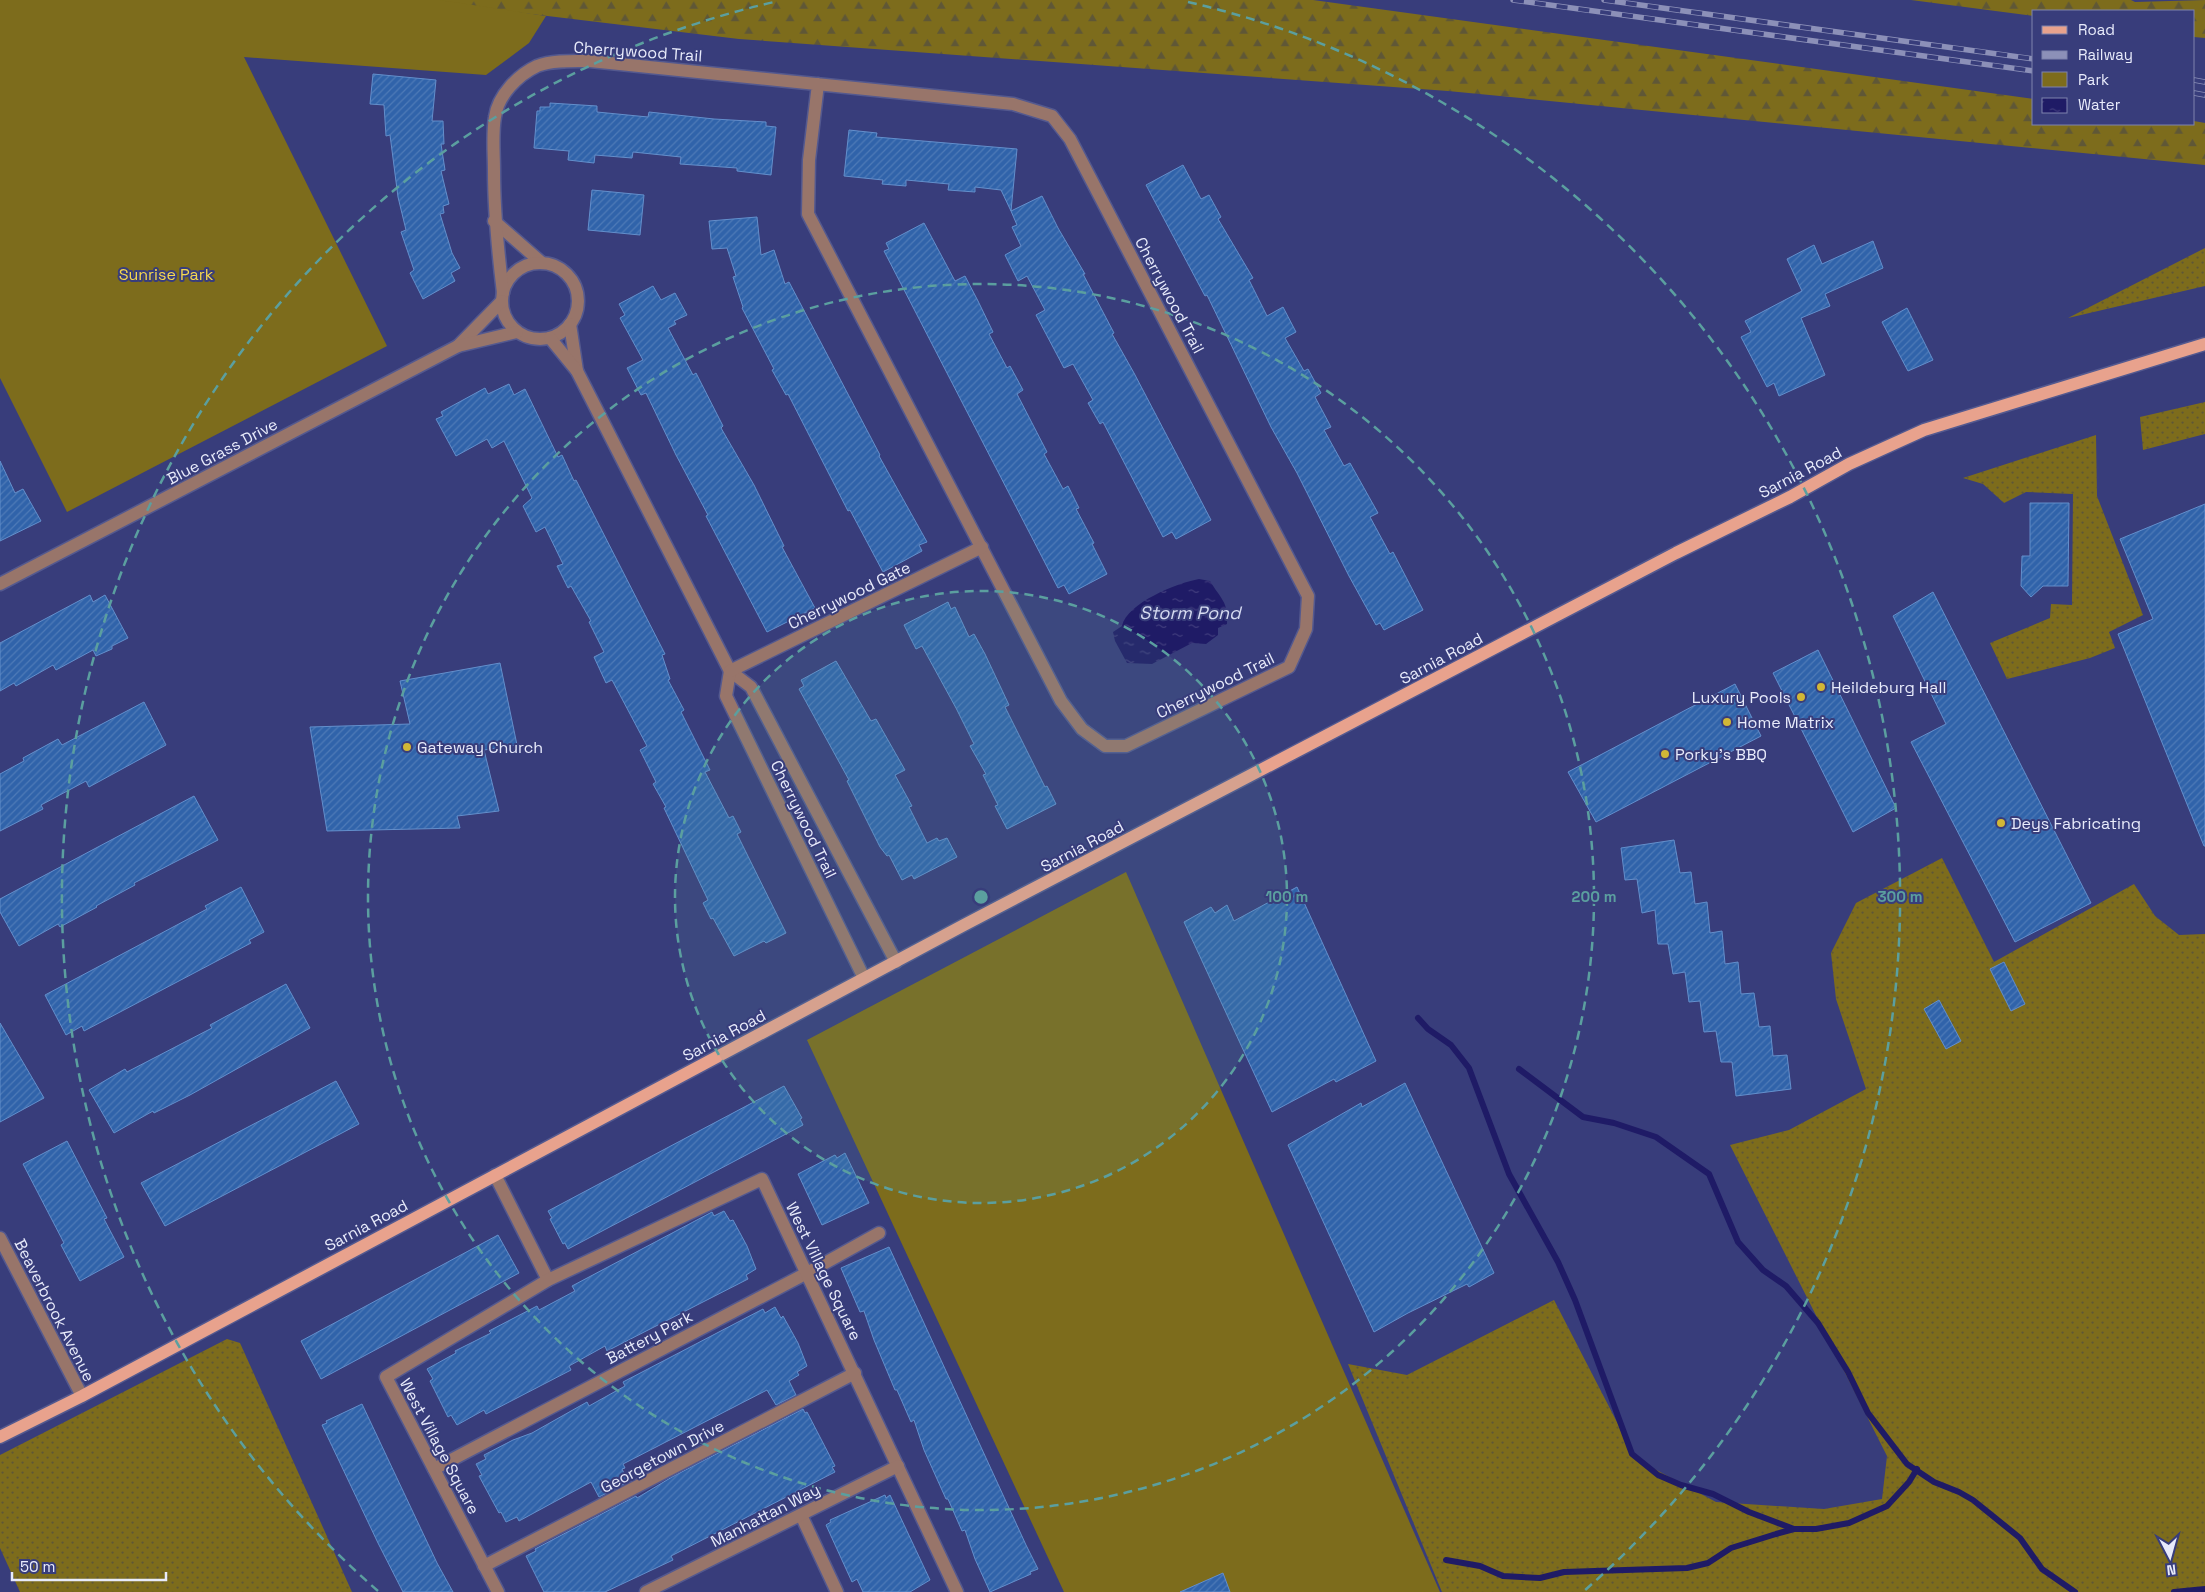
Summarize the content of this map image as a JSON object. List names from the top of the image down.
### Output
{
  "streets": {
    "main road": ["Sarnia Road"],
    "street": [
      "Cherrywood Trail",
      "Blue Grass Drive",
      "Cherrywood Gate",
      "West Village Square",
      "Beaverbrook Avenue",
      "Battery Park",
      "Georgetown Drive",
      "Manhattan Way"
    ]
  },
  "crossings": [
    ["Cherrywood Trail", "Blue Grass Drive"],
    ["Cherrywood Trail", "Sarnia Road"],
    ["Cherrywood Trail", "Cherrywood Gate"],
    ["Sarnia Road", "Beaverbrook Avenue"],
    ["West Village Square", "Battery Park"],
    ["West Village Square", "Georgetown Drive"],
    ["West Village Square", "Manhattan Way"]
  ],
  "water": ["Storm Pond"],
  "parks": ["Sunrise Park"],
  "places": [
    "Heildeburg Hall",
    "Luxury Pools",
    "Home Matrix",
    "Gateway Church",
    "Porky's BBQ",
    "Deys Fabricating"
  ],
  "legend": [
    "Road",
    "Railway",
    "Park",
    "Water"
  ],
  "scale_bar": "50 m",
  "north": "bottom",
  "rings": ["100 m", "200 m", "300 m"]
}
